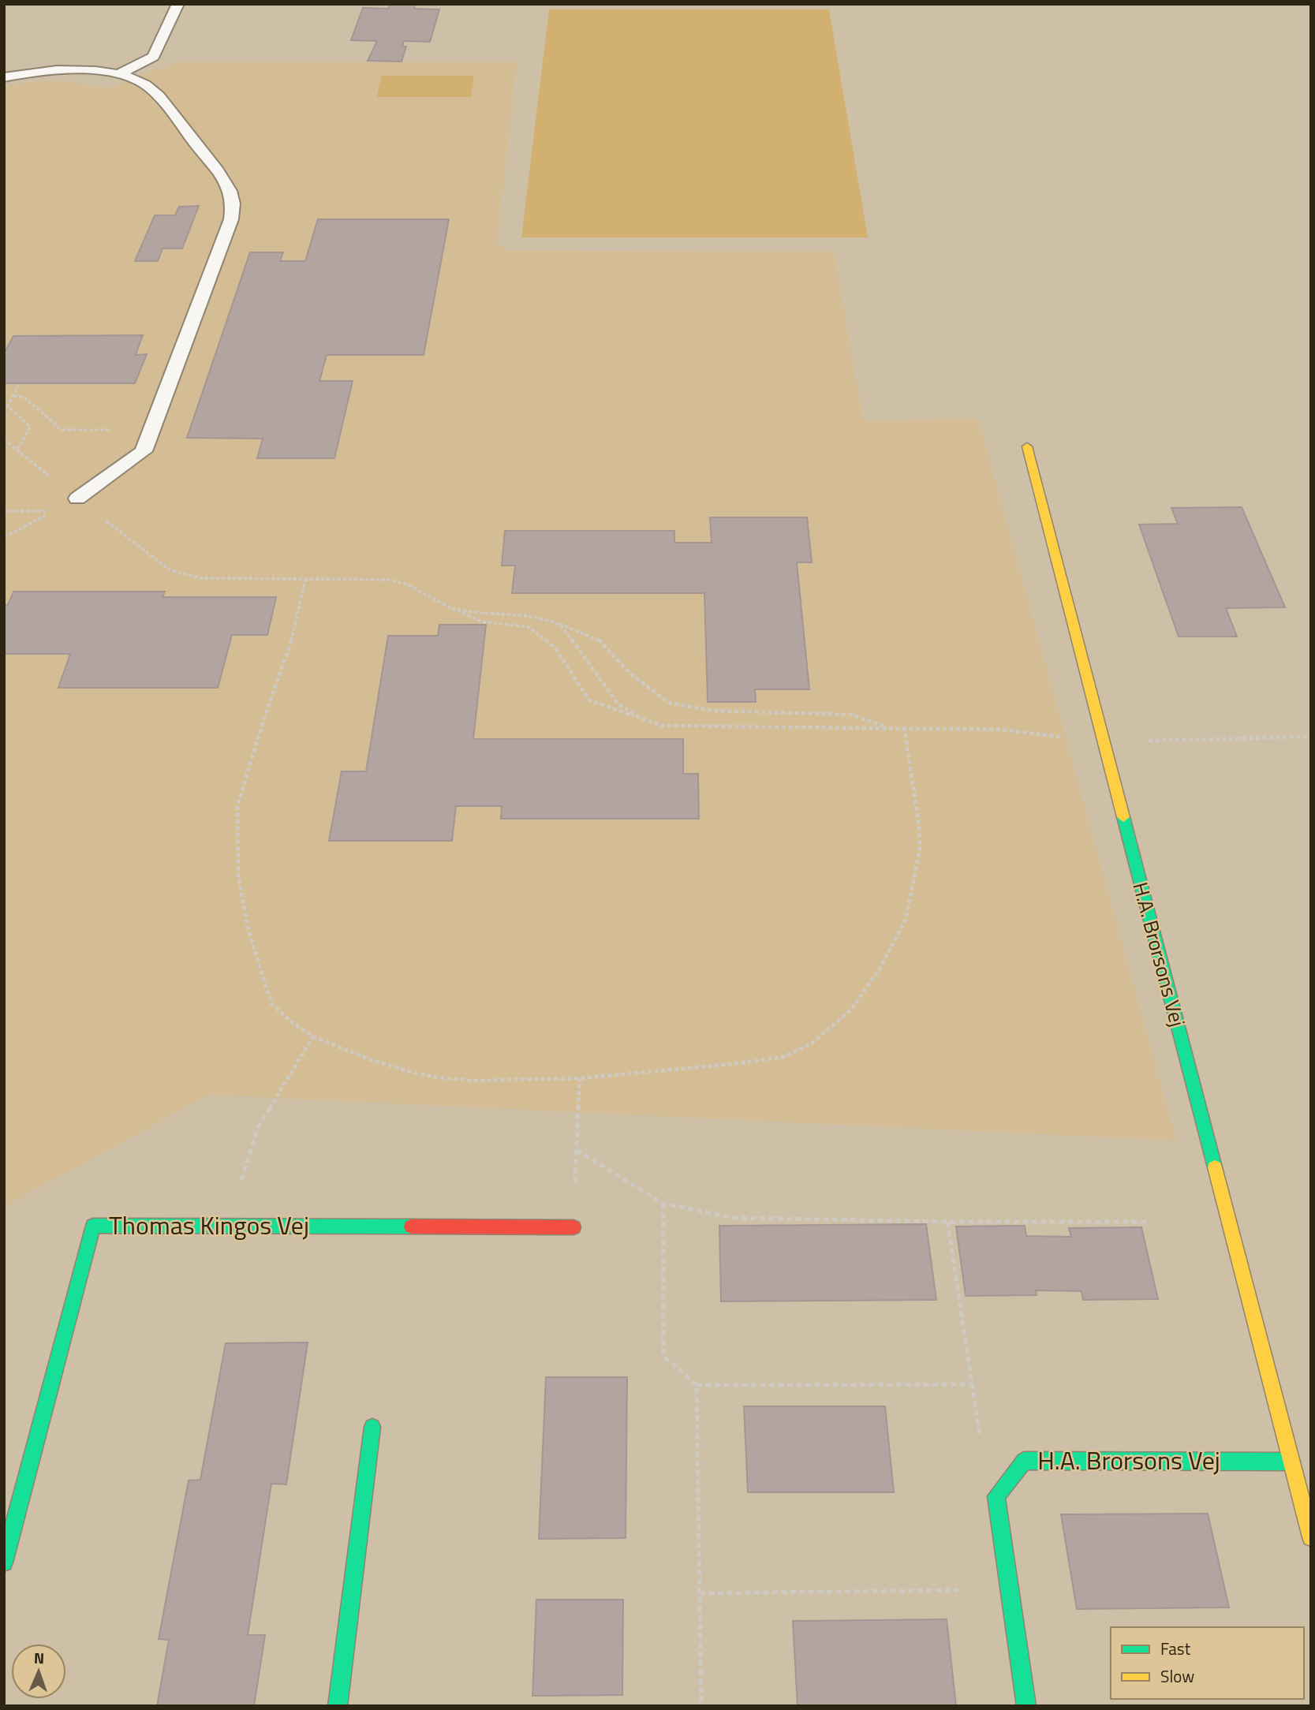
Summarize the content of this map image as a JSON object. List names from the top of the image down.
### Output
{
  "streets": {
    "street": ["H.A. Brorsons Vej", "Thomas Kingos Vej"]
  },
  "legend": ["Fast", "Slow"],
  "north": "top"
}
